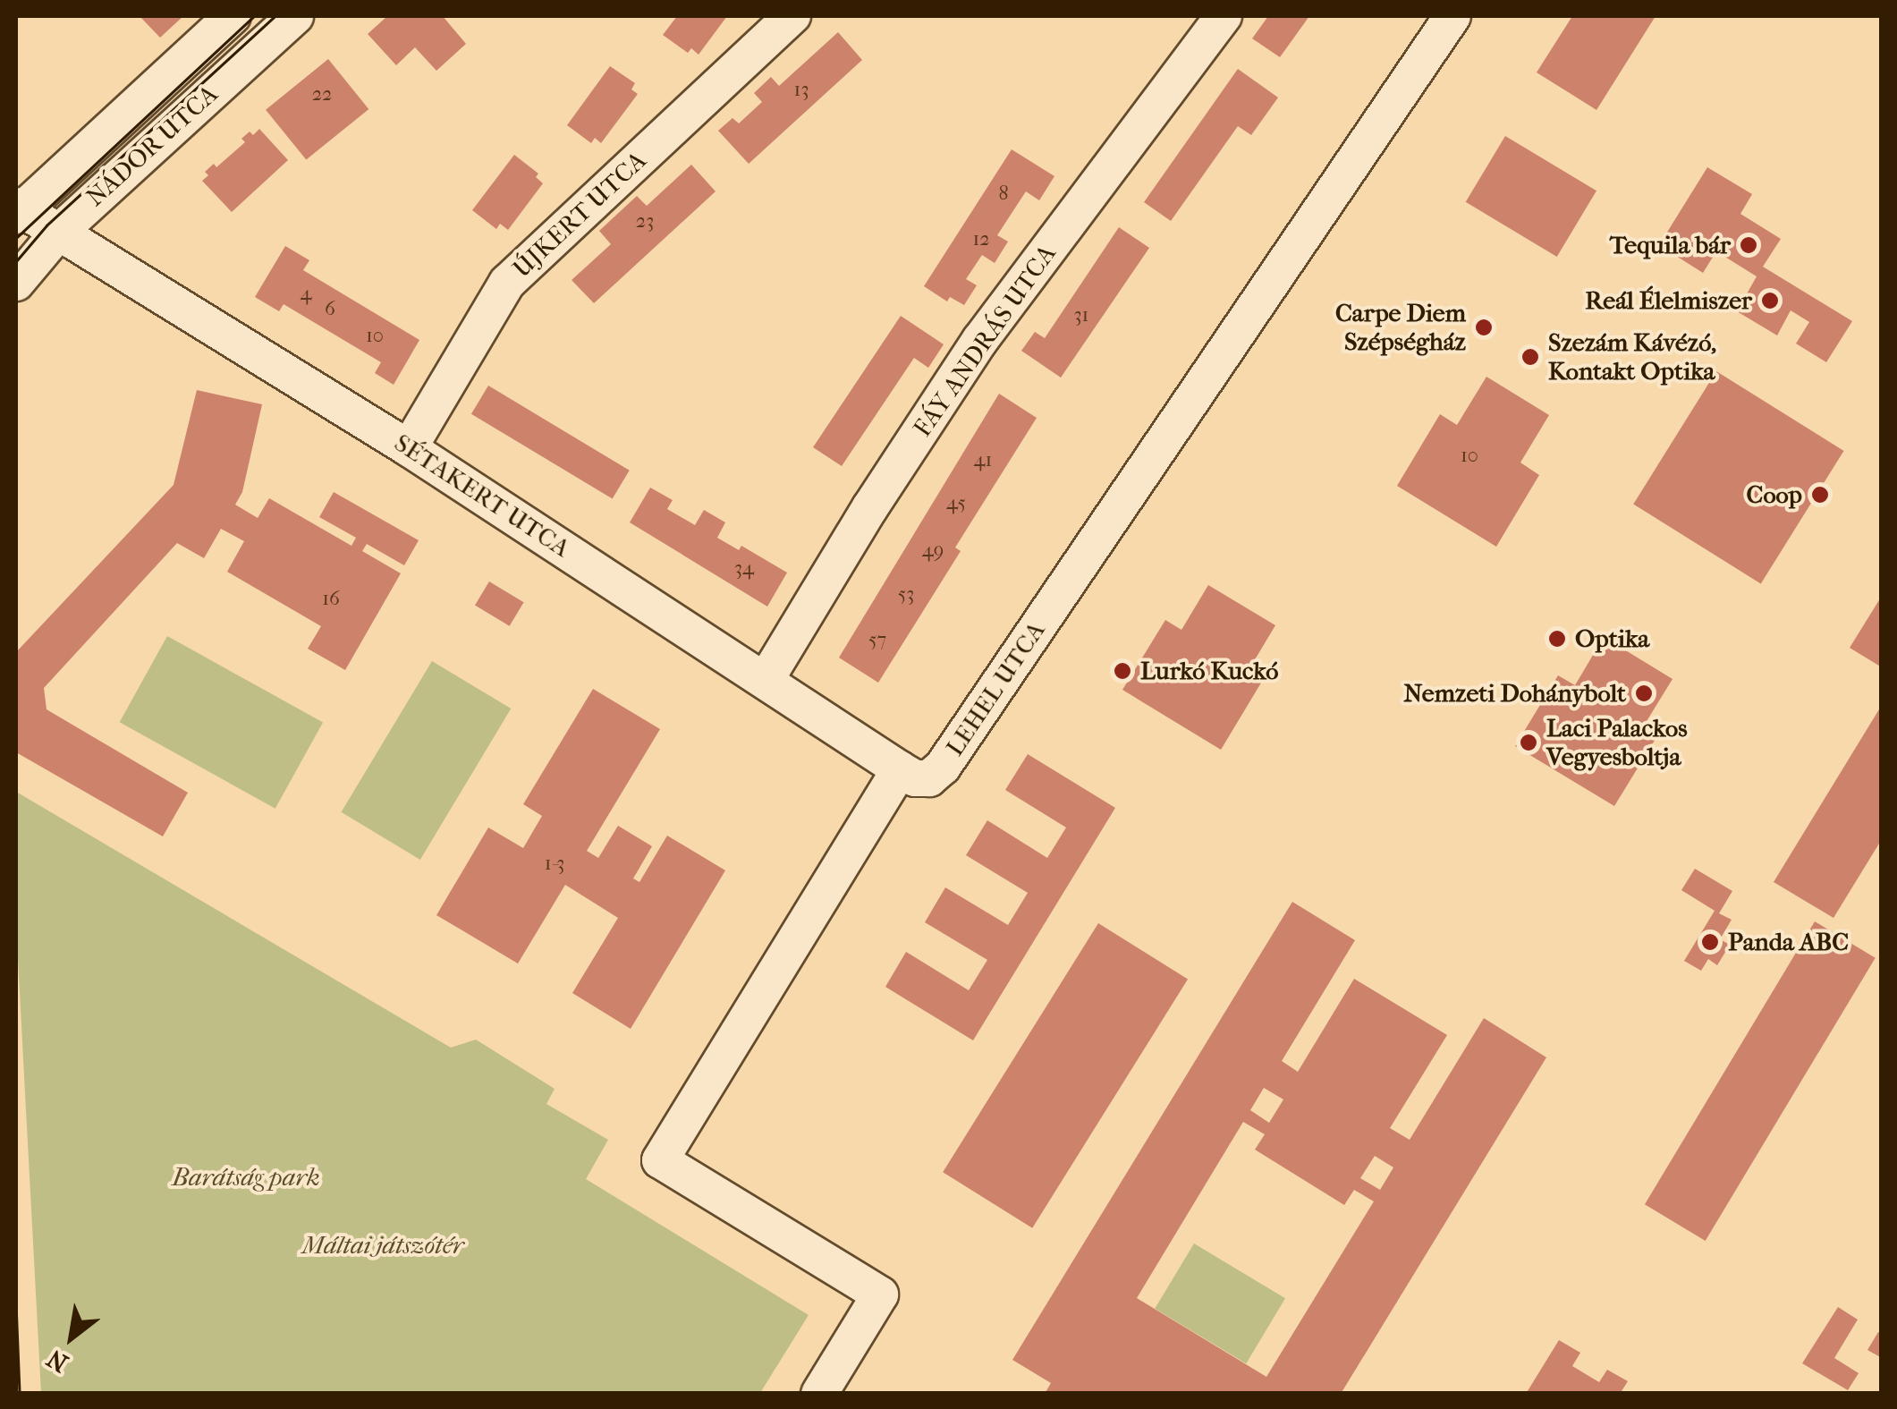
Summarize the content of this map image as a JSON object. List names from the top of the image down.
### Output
{
  "streets": {
    "street": [
      "NÁDOR UTCA",
      "ÚJKERT UTCA",
      "FÁY ANDRÁS UTCA",
      "SÉTAKERT UTCA",
      "LEHEL UTCA"
    ]
  },
  "crossings": [
    ["NÁDOR UTCA", "SÉTAKERT UTCA"],
    ["ÚJKERT UTCA", "SÉTAKERT UTCA"],
    ["FÁY ANDRÁS UTCA", "SÉTAKERT UTCA"],
    ["SÉTAKERT UTCA", "LEHEL UTCA"]
  ],
  "parks": ["Barátság park", "Máltai játszótér"],
  "places": [
    "Tequila bár",
    "Reál Élelmiszer",
    "Carpe Diem Szépségház",
    "Szezám Kávézó, Kontakt Optika",
    "Coop",
    "Optika",
    "Lurkó Kuckó",
    "Nemzeti Dohánybolt",
    "Laci Palackos Vegyesboltja",
    "Panda ABC"
  ],
  "house_numbers": [
    "13",
    "22",
    "8",
    "23",
    "12",
    "4",
    "6",
    "31",
    "10",
    "10",
    "41",
    "45",
    "49",
    "34",
    "53",
    "16",
    "57",
    "1-3"
  ],
  "north": "bottom left"
}
